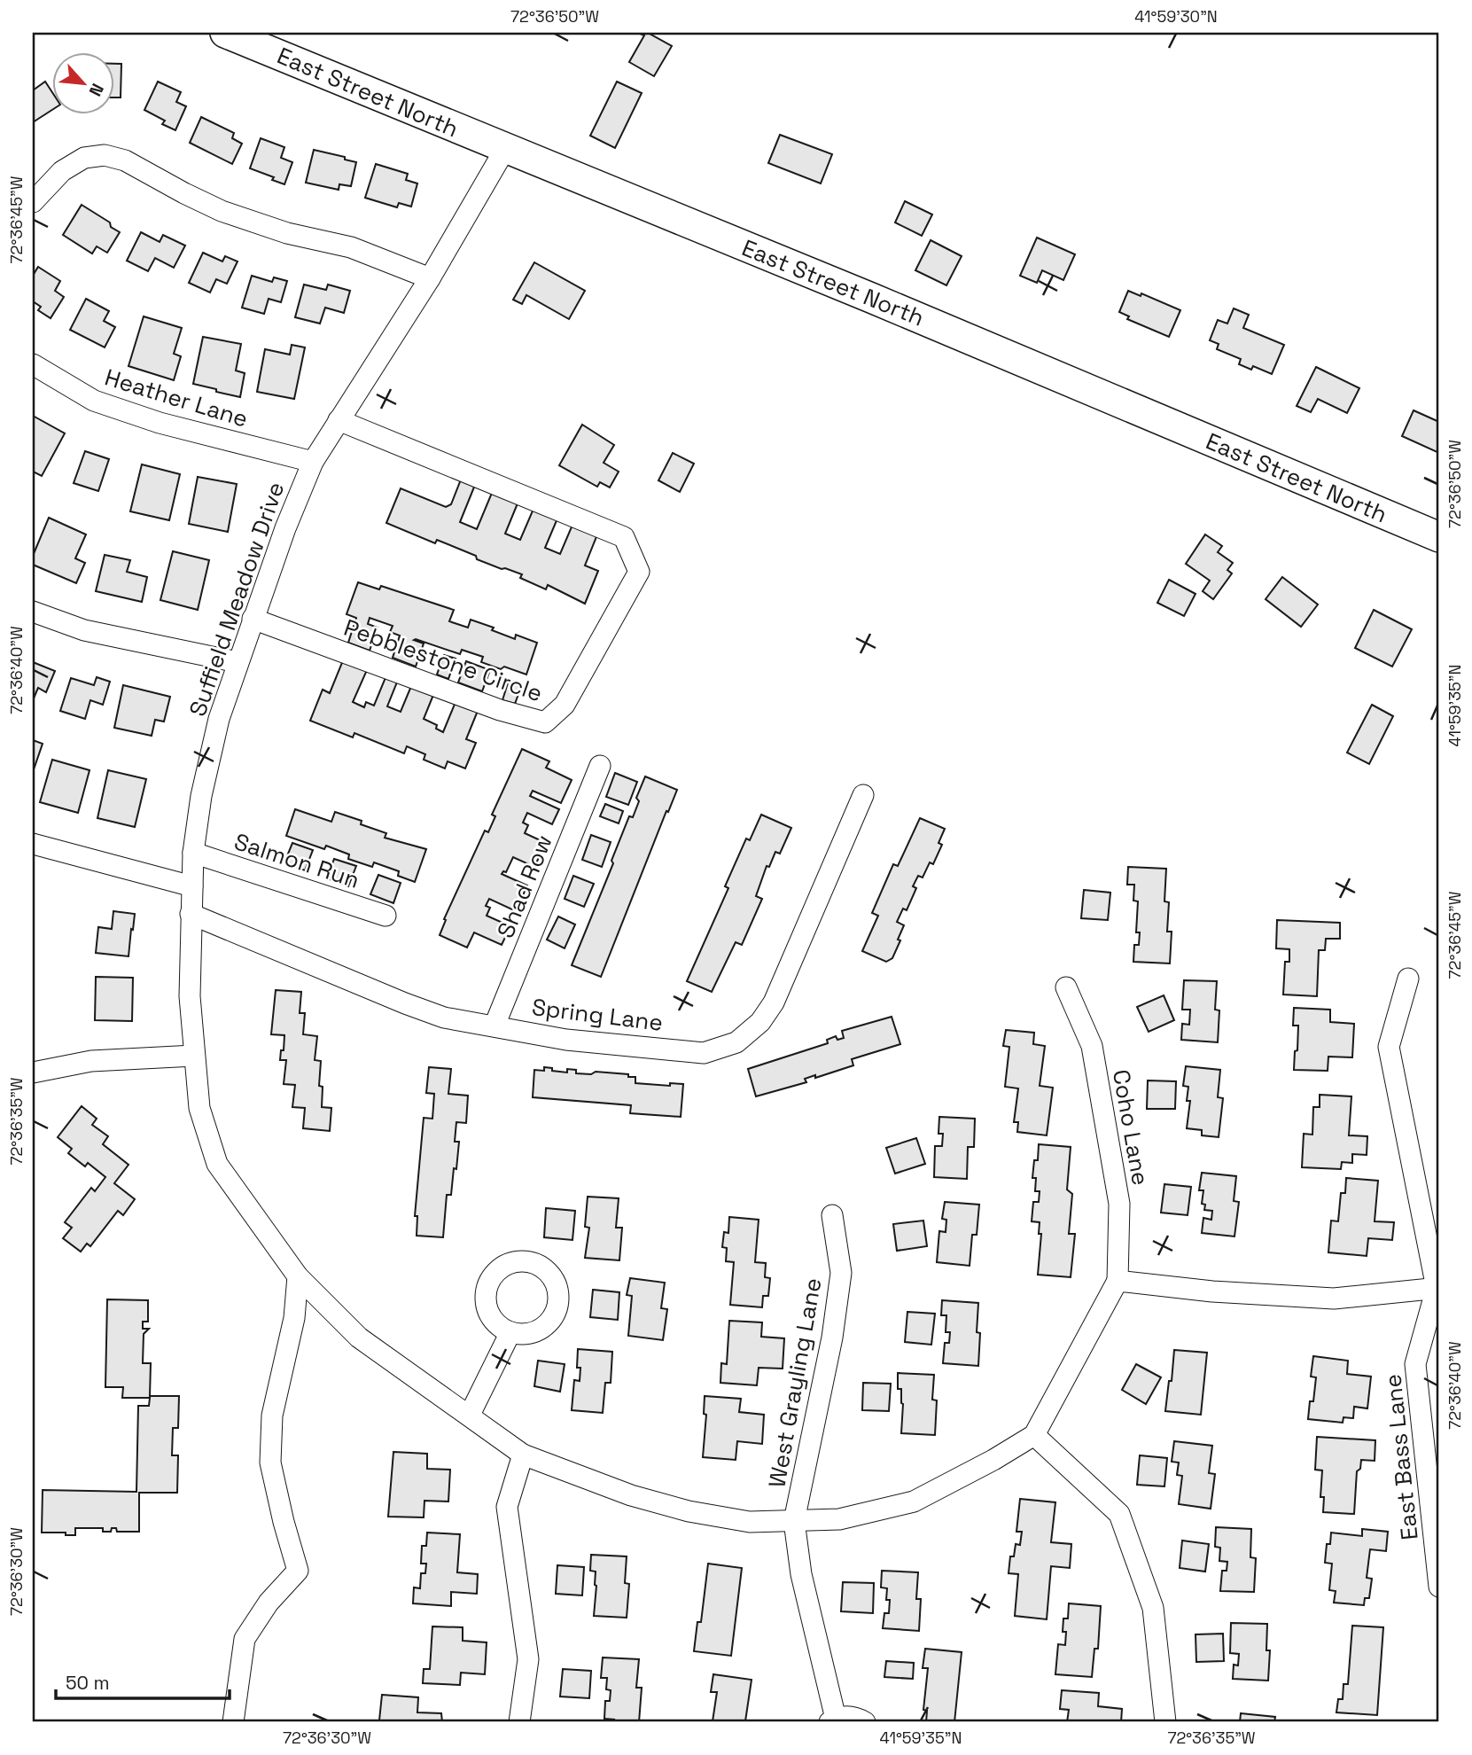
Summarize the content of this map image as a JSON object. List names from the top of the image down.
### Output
{
  "streets": {
    "main road": ["East Street North"],
    "street": [
      "Heather Lane",
      "Suffield Meadow Drive",
      "Pebblestone Circle",
      "Salmon Run",
      "Shad Row",
      "Spring Lane",
      "Coho Lane",
      "West Grayling Lane",
      "East Bass Lane"
    ]
  },
  "crossings": [
    ["East Street North", "Suffield Meadow Drive"],
    ["Heather Lane", "Suffield Meadow Drive"],
    ["Suffield Meadow Drive", "Pebblestone Circle"],
    ["Suffield Meadow Drive", "Salmon Run"],
    ["Suffield Meadow Drive", "Spring Lane"],
    ["Suffield Meadow Drive", "West Grayling Lane"],
    ["Shad Row", "Spring Lane"]
  ],
  "scale_bar": "50 m",
  "north": "bottom right",
  "coordinates": [
    "72°36'50\"W",
    "41°59'30\"N",
    "72°36'45\"W",
    "72°36'40\"W",
    "41°59'35\"N",
    "72°36'35\"W",
    "72°36'30\"W"
  ]
}
